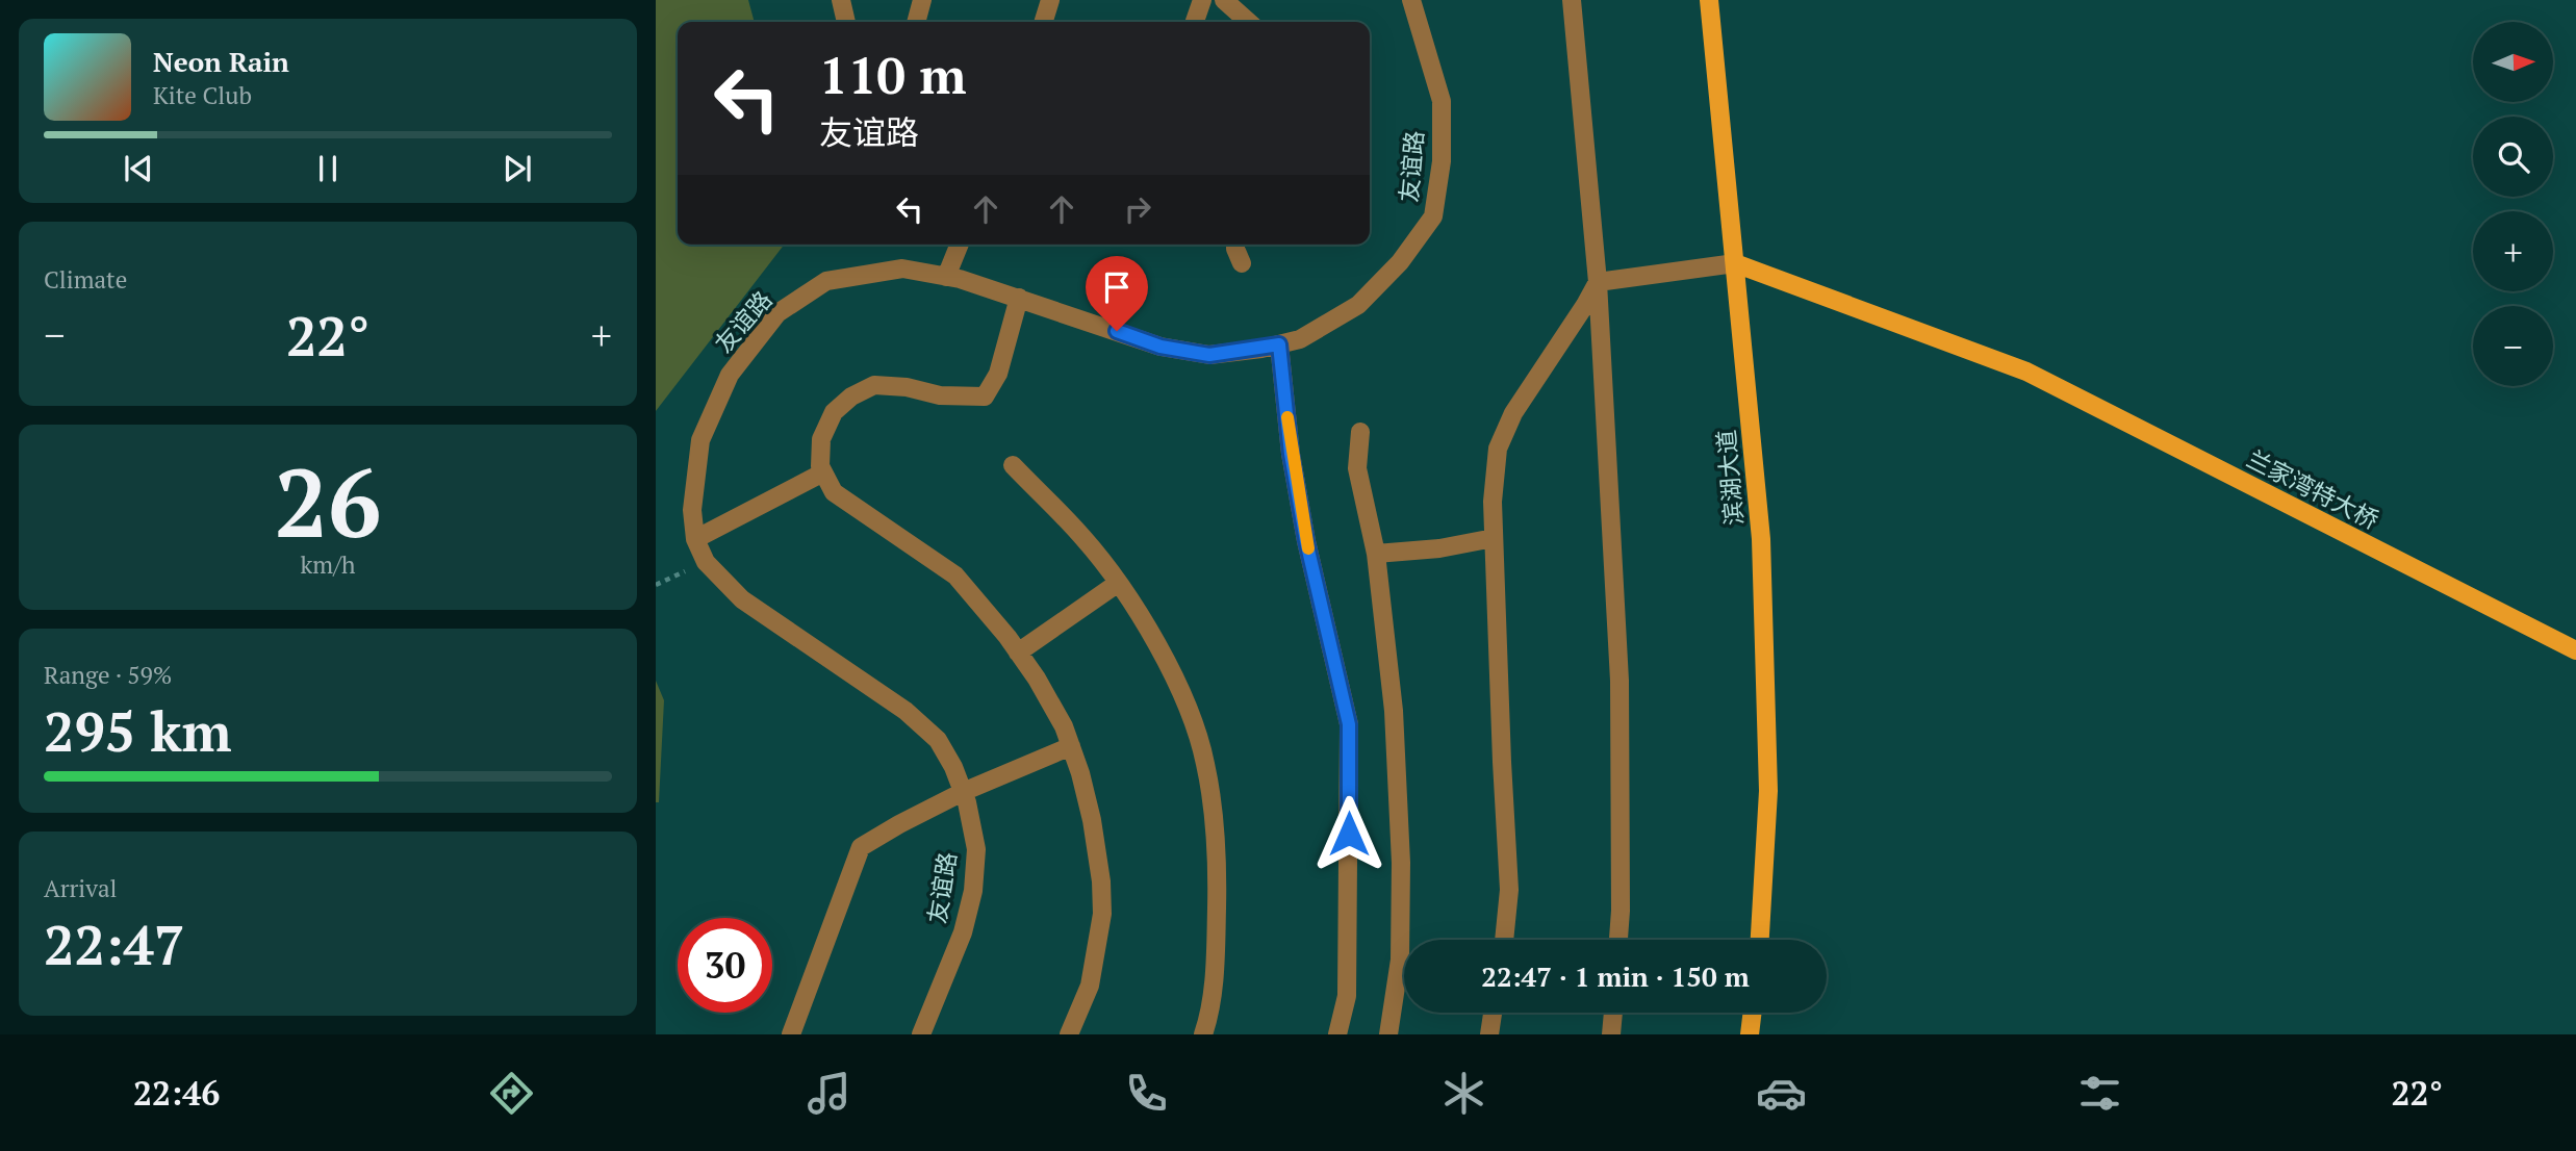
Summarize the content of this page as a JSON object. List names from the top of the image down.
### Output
{
  "streets": {
    "main road": ["滨湖大道", "兰家湾特大桥"],
    "street": ["友谊路"]
  },
  "crossings": [
    ["滨湖大道", "兰家湾特大桥"]
  ],
  "north": "right",
  "page": {
    "map_buttons": ["+", "−"],
    "turn": ["110 m", "友谊路"],
    "song": ["Neon Rain", "Kite Club"],
    "tile": [
      "Climate",
      ["26", "km/h"],
      ["Range · 59%", "295 km"],
      ["Arrival", "22:47"]
    ],
    "heat": ["−", "22°", "+"],
    "limit": "30",
    "trip": "22:47 · 1 min · 150 m",
    "tabs": ["22:46", "22°"]
  }
}
